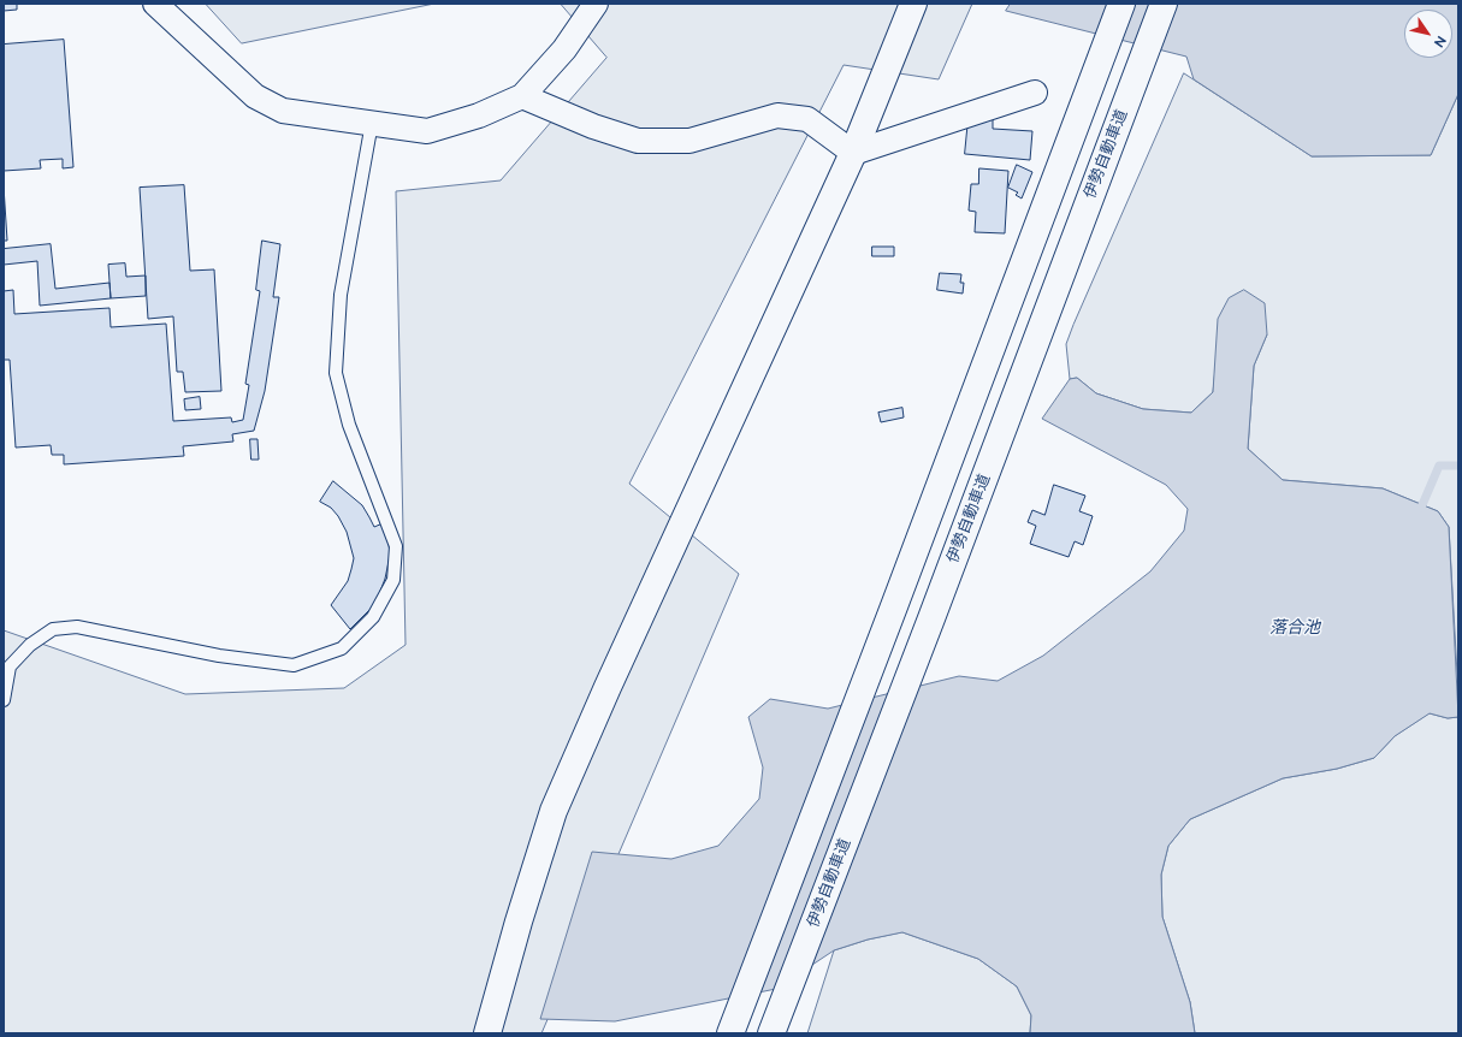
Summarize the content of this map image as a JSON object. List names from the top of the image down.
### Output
{
  "streets": {
    "main road": ["伊勢自動車道"]
  },
  "water": ["落合池"],
  "north": "bottom right"
}
